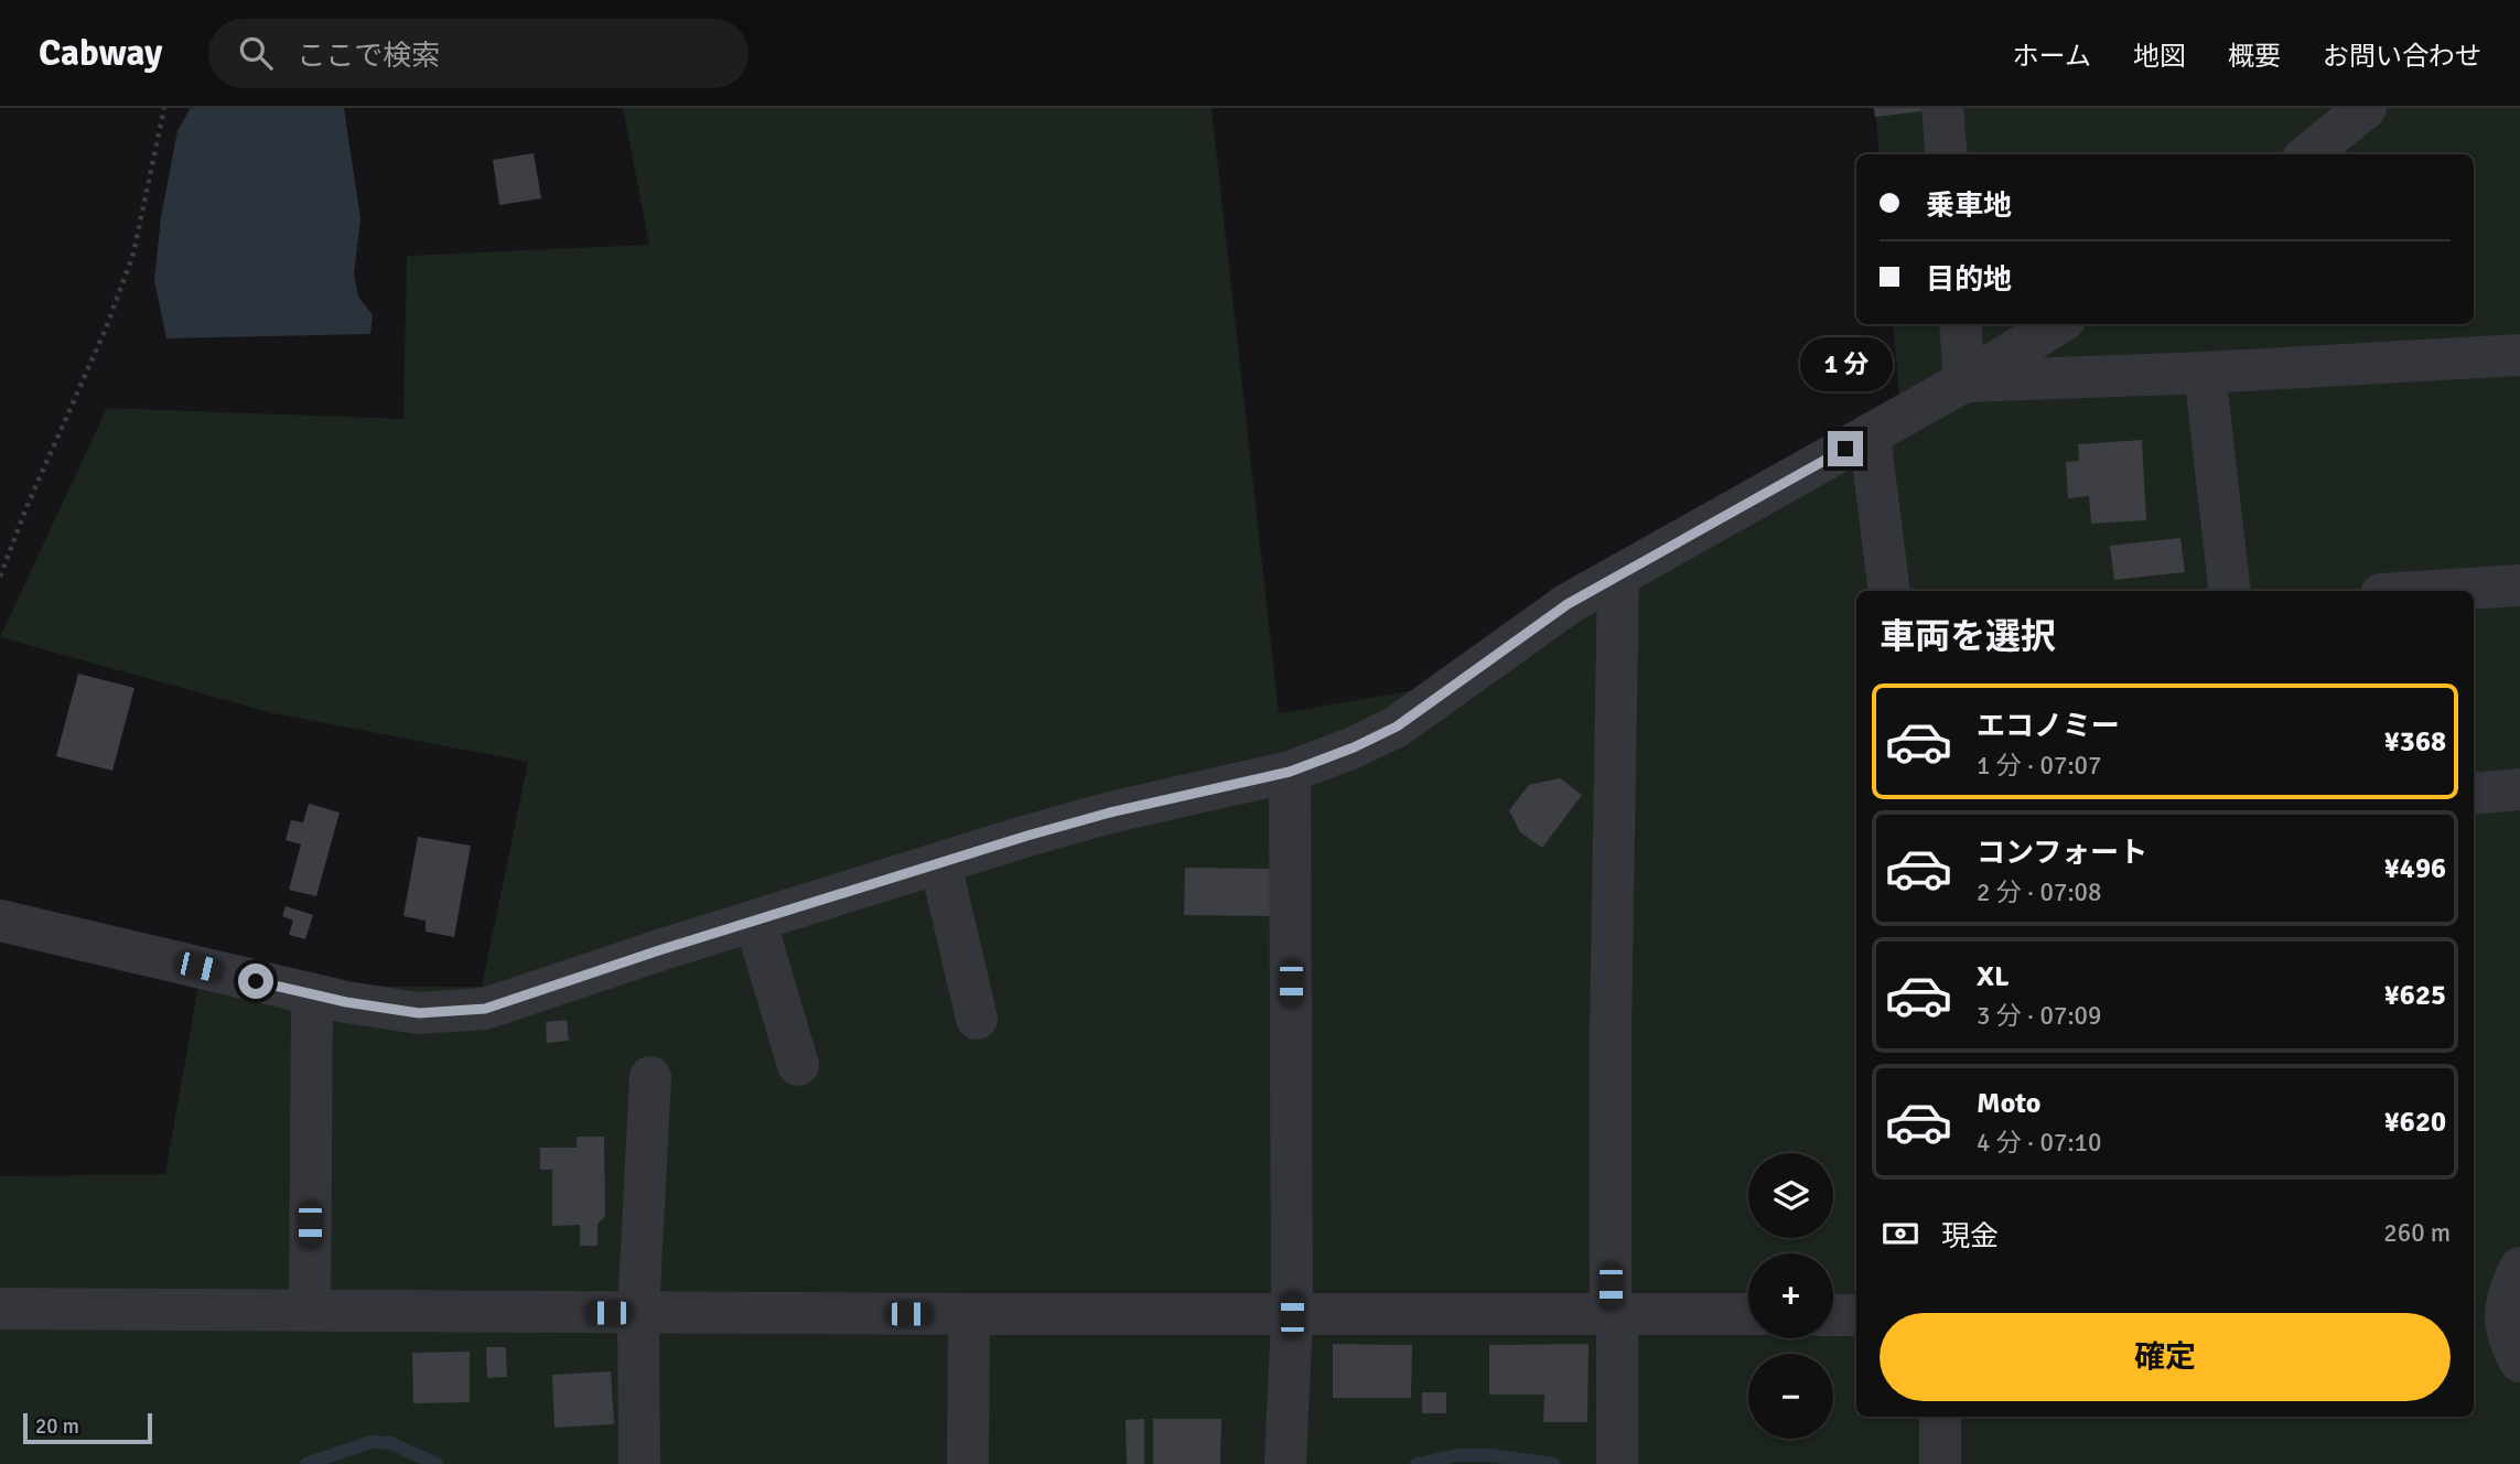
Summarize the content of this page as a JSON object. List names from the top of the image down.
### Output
{
  "scale_bar": "20 m",
  "page": {
    "header": "Cabway",
    "search": "ここで検索",
    "nav": [
      "ホーム",
      "地図",
      "概要",
      "お問い合わせ"
    ],
    "banner": ["乗車地", "目的地"],
    "bubble": "1 分",
    "heading": "車両を選択",
    "list": [
      {
        "name": "エコノミー",
        "note": "1 分 · 07:07",
        "value": "¥368"
      },
      {
        "name": "コンフォート",
        "note": "2 分 · 07:08",
        "value": "¥496"
      },
      {
        "name": "XL",
        "note": "3 分 · 07:09",
        "value": "¥625"
      },
      {
        "name": "Moto",
        "note": "4 分 · 07:10",
        "value": "¥620"
      }
    ],
    "map_buttons": ["+", "−"],
    "pay": ["現金", "260 m"],
    "buttons": "確定",
    "scale": "20 m"
  }
}
